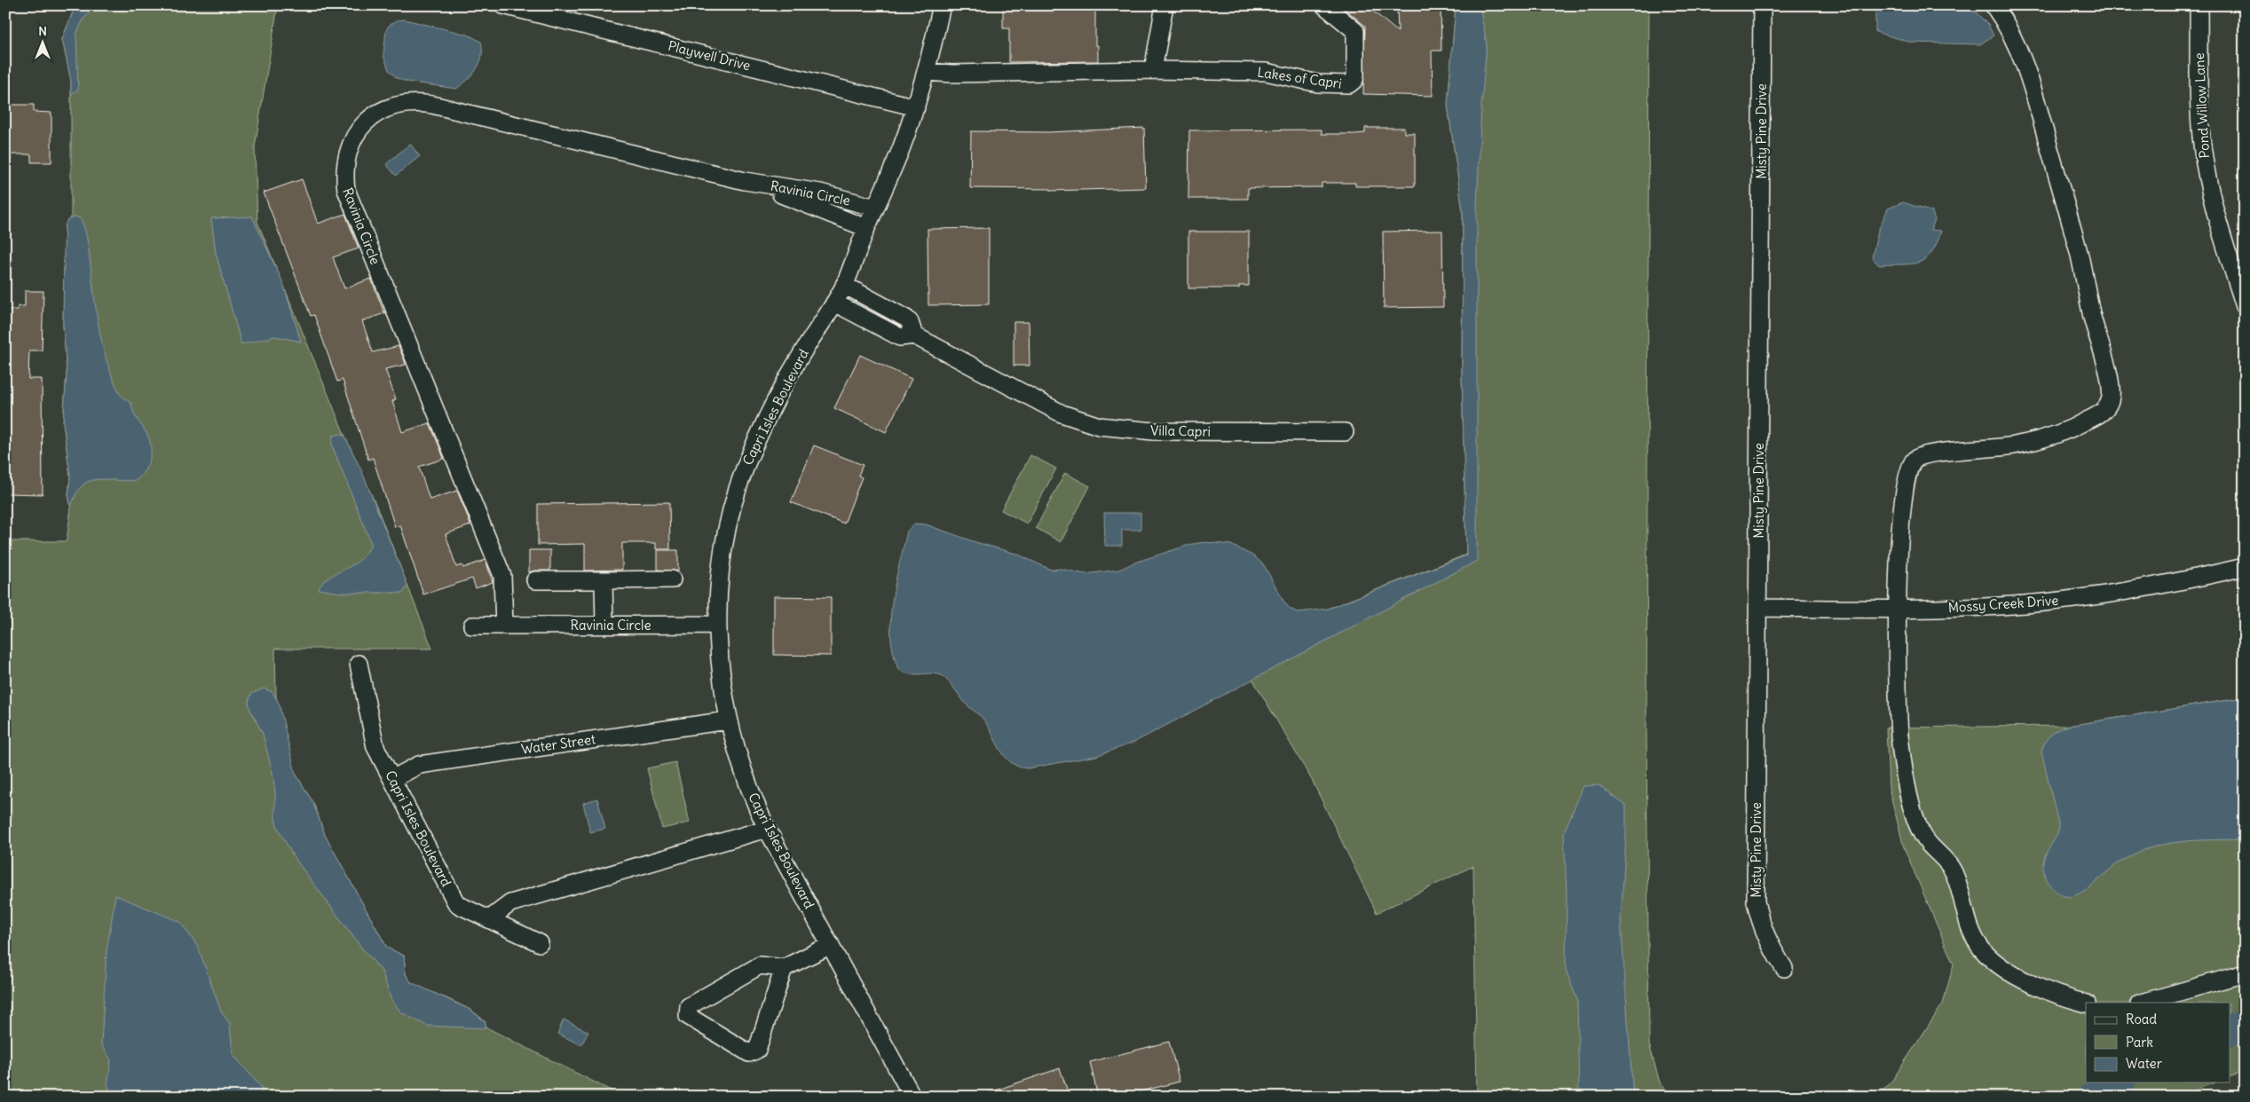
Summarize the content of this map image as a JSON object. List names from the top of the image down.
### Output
{
  "streets": {
    "street": [
      "Playwell Drive",
      "Lakes of Capri",
      "Pond Willow Lane",
      "Misty Pine Drive",
      "Ravinia Circle",
      "Capri Isles Boulevard",
      "Villa Capri",
      "Mossy Creek Drive",
      "Water Street"
    ]
  },
  "crossings": [
    ["Playwell Drive", "Capri Isles Boulevard"],
    ["Lakes of Capri", "Capri Isles Boulevard"],
    ["Misty Pine Drive", "Mossy Creek Drive"],
    ["Ravinia Circle", "Capri Isles Boulevard"],
    ["Capri Isles Boulevard", "Water Street"]
  ],
  "legend": ["Road", "Park", "Water"],
  "north": "top"
}
